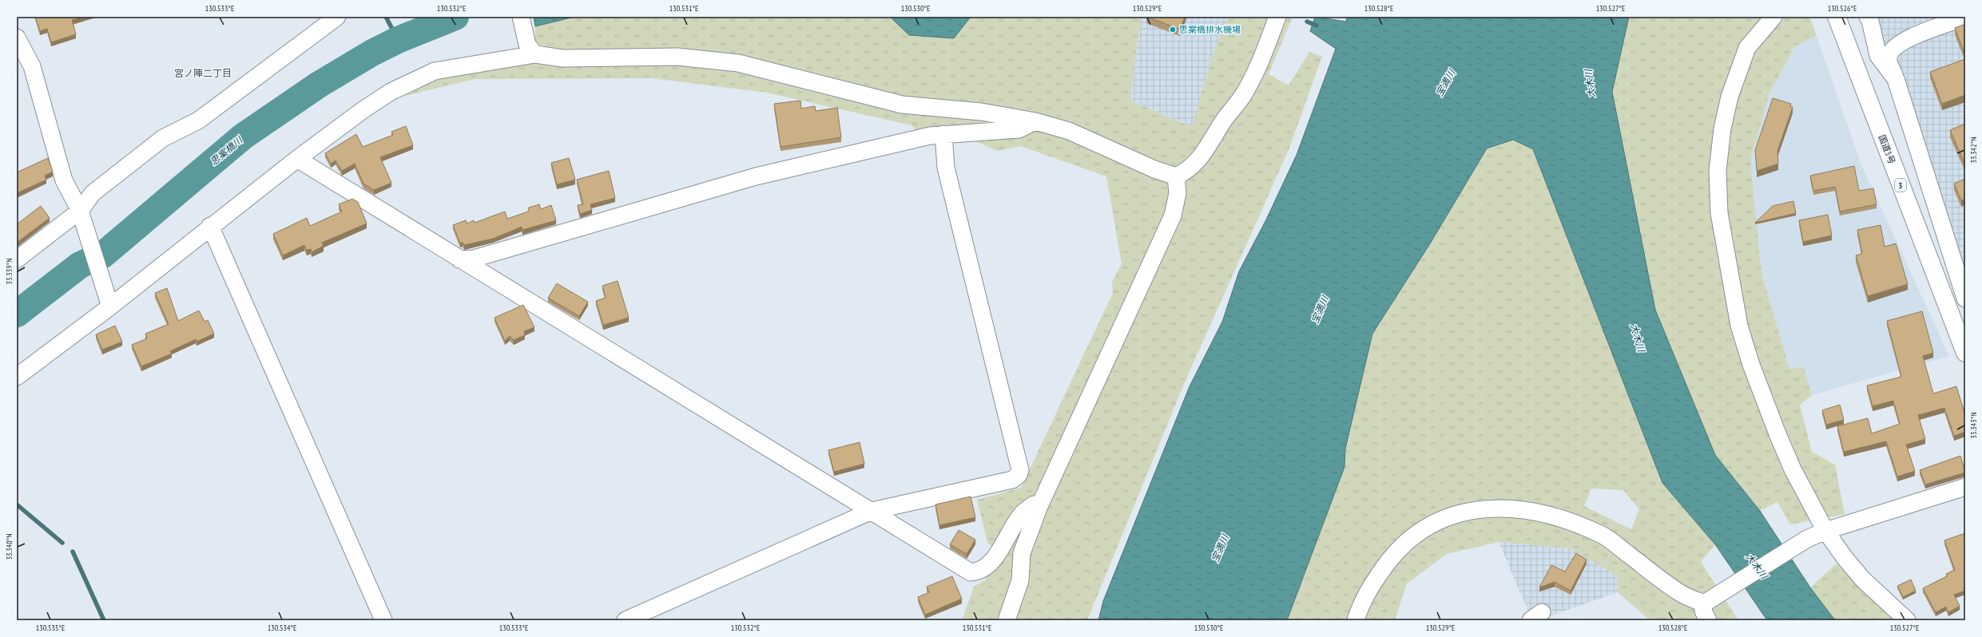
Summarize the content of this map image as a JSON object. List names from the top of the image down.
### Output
{
  "streets": {
    "highway": ["国道3号", "3"]
  },
  "districts": ["宮ノ陣二丁目"],
  "water": ["宝満川", "大木川", "思案橋川"],
  "places": ["思案橋排水機場"],
  "coordinates": [
    "130.533°E",
    "130.532°E",
    "130.531°E",
    "130.530°E",
    "130.529°E",
    "130.528°E",
    "130.527°E",
    "130.526°E",
    "33.342°N",
    "33.339°N",
    "33.343°N",
    "33.340°N",
    "130.535°E",
    "130.534°E"
  ]
}
